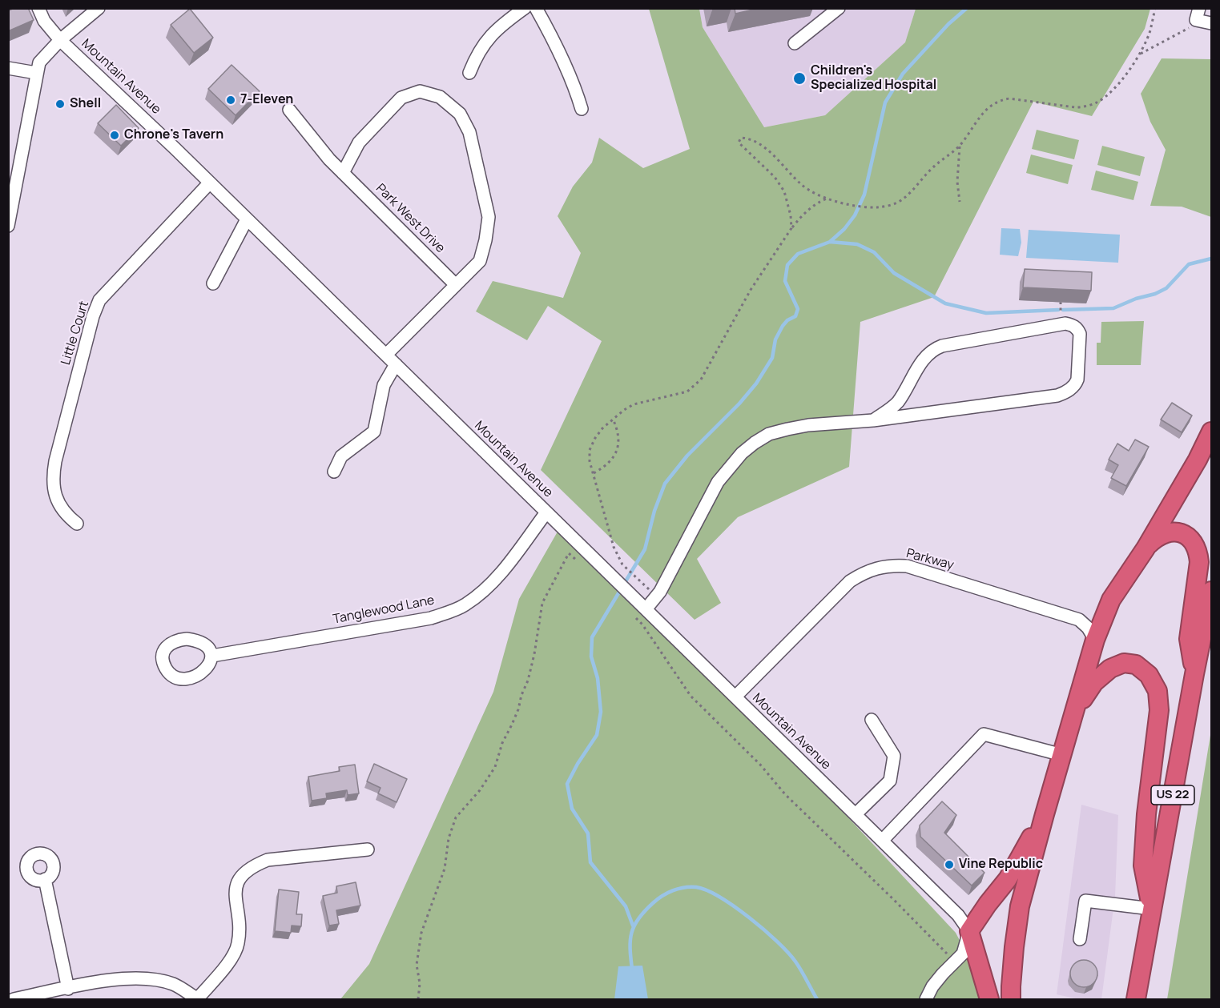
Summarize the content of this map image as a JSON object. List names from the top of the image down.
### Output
{
  "streets": {
    "highway": ["US 22"],
    "street": [
      "Mountain Avenue",
      "Park West Drive",
      "Little Court",
      "Parkway",
      "Tanglewood Lane"
    ]
  },
  "crossings": [
    ["Mountain Avenue", "Little Court"],
    ["Mountain Avenue", "Parkway"],
    ["Mountain Avenue", "Tanglewood Lane"]
  ],
  "places": [
    "Children's Specialized Hospital",
    "7-Eleven",
    "Shell",
    "Chrone's Tavern",
    "Vine Republic"
  ]
}
